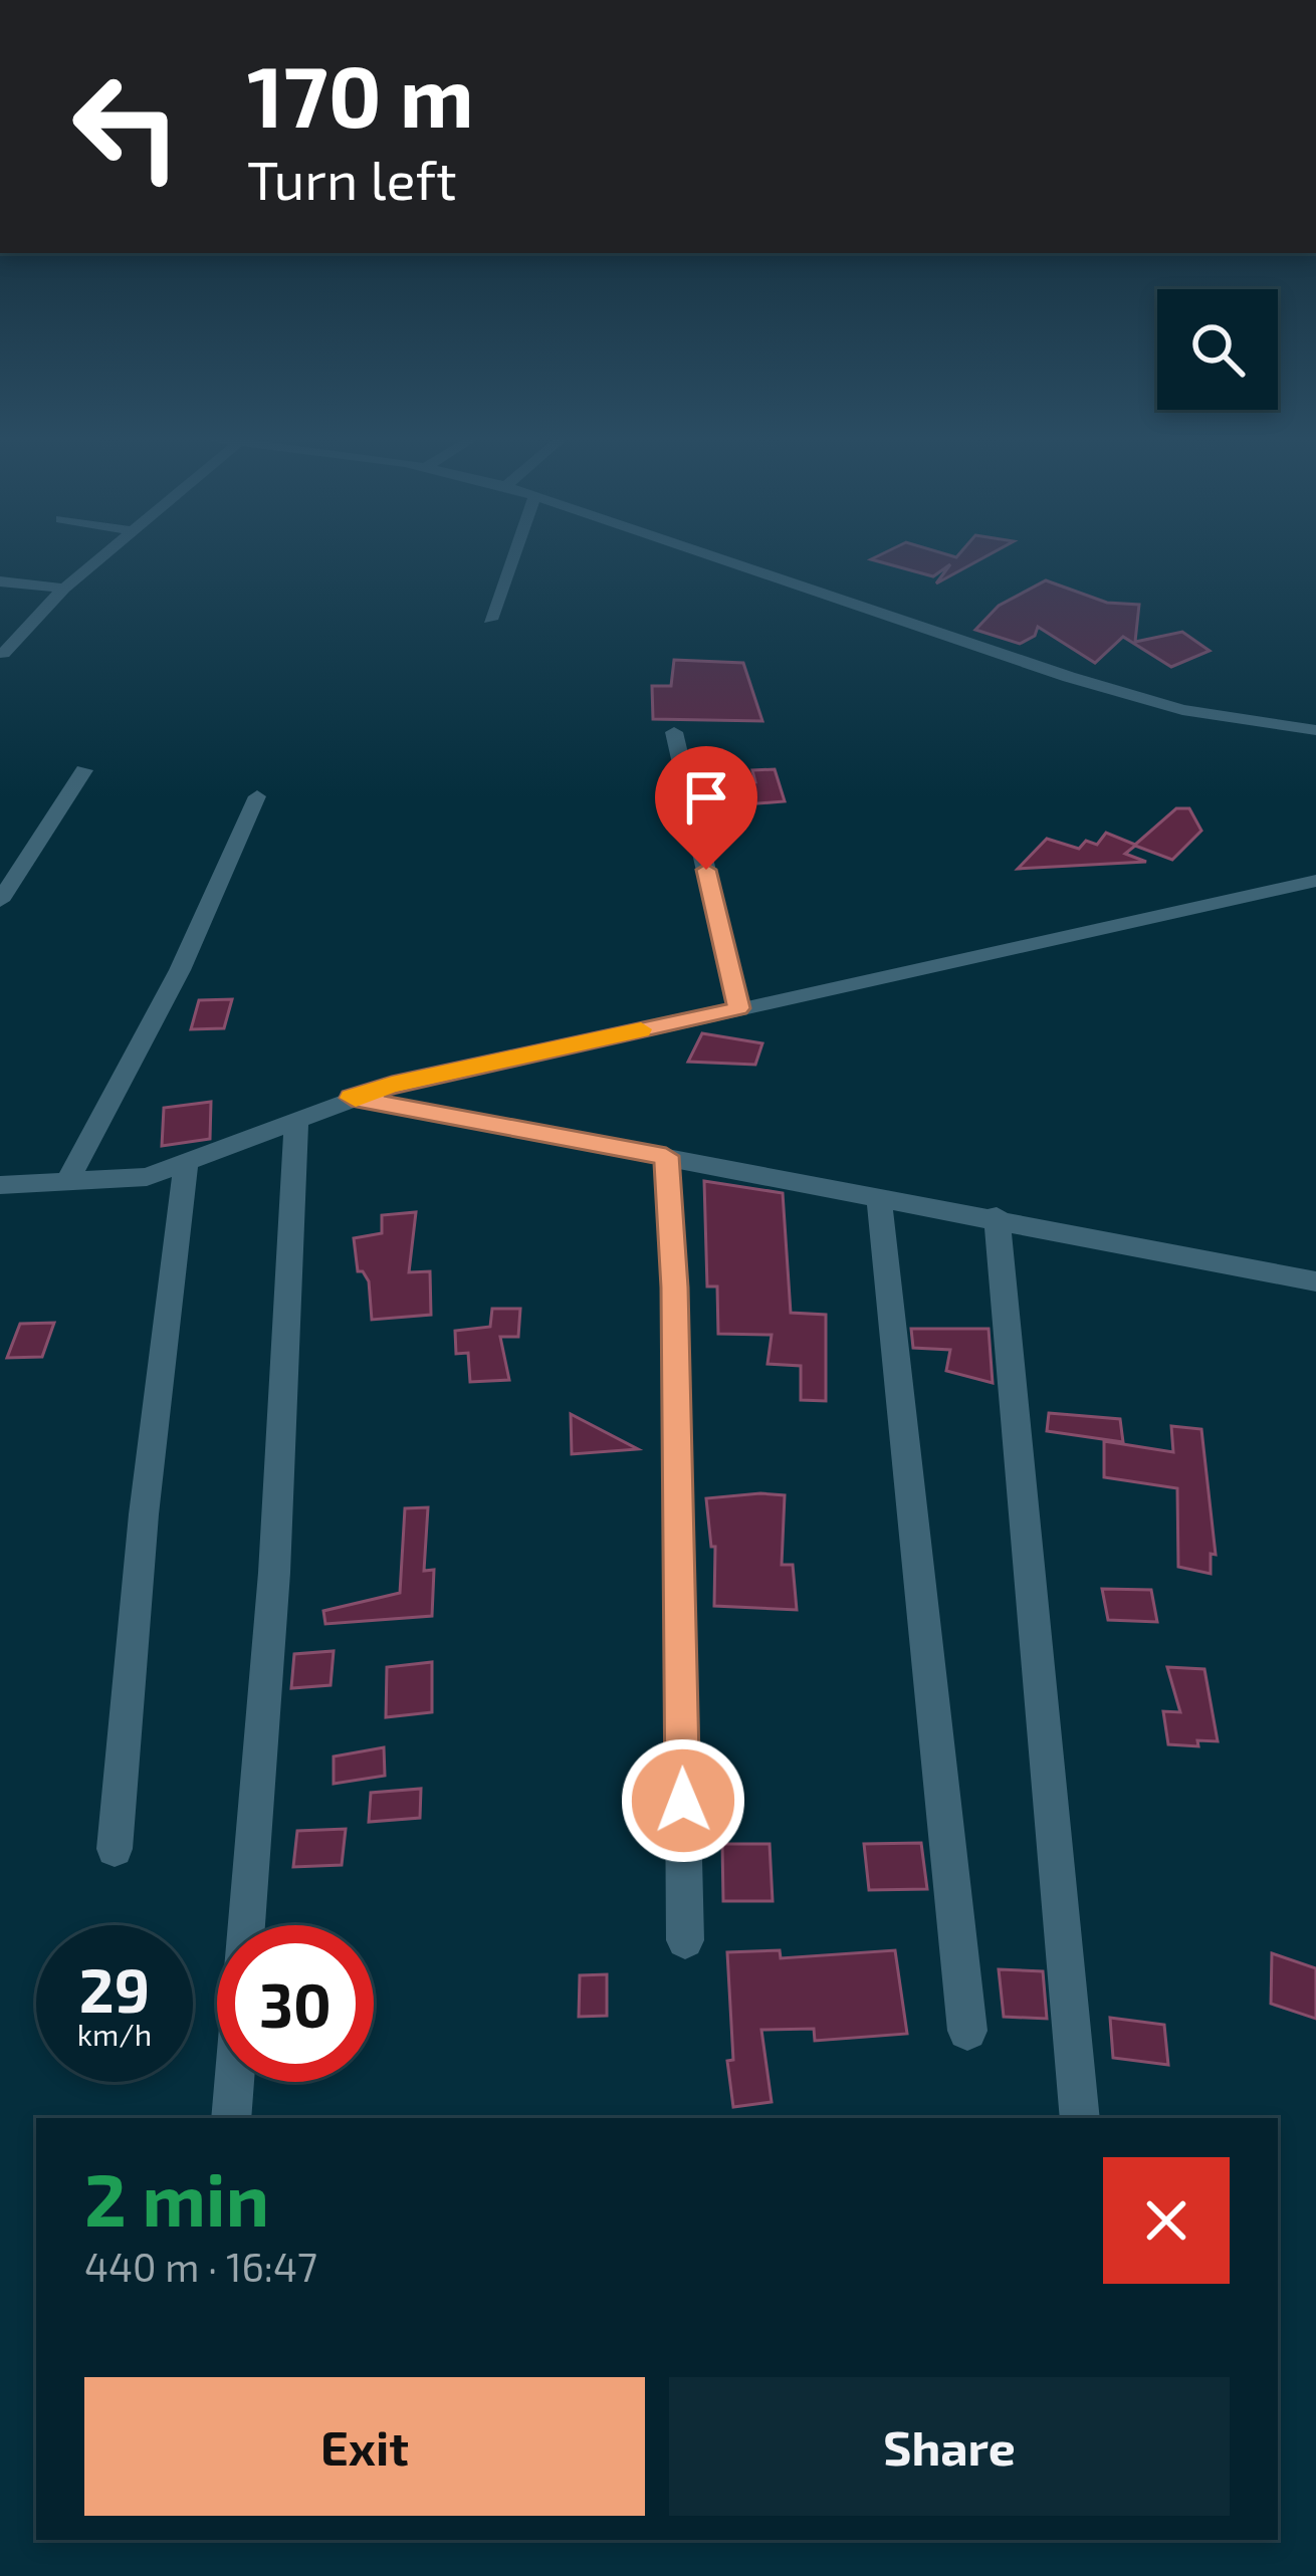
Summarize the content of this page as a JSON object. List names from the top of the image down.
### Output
{
  "page": {
    "turn": ["170 m", "Turn left"],
    "speed": "29 km/h",
    "limit": "30",
    "heading": ["2 min", "440 m · 16:47"],
    "buttons": ["Exit", "Share"]
  }
}
